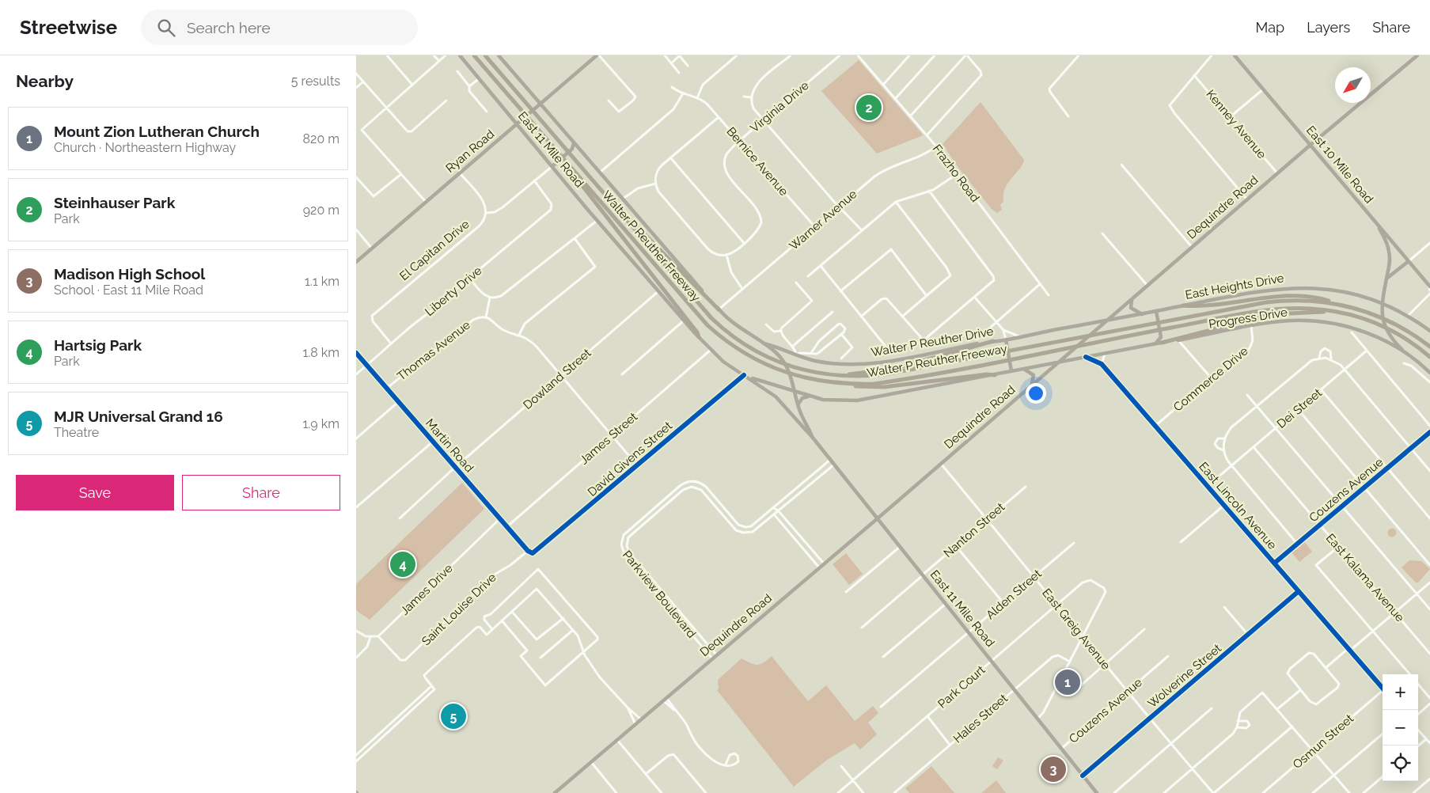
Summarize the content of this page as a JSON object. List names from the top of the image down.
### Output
{
  "streets": {
    "highway": ["Walter P Reuther Freeway"],
    "main road": [
      "East 11 Mile Road",
      "Ryan Road",
      "East 10 Mile Road",
      "Dequindre Road",
      "East Heights Drive",
      "Progress Drive",
      "Walter P Reuther Drive"
    ],
    "street": [
      "Virginia Drive",
      "Kenney Avenue",
      "Bernice Avenue",
      "Frazho Road",
      "Warner Avenue",
      "El Capitan Drive",
      "Liberty Drive",
      "Thomas Avenue",
      "Dowland Street",
      "Commerce Drive",
      "Dei Street",
      "James Street",
      "Martin Road",
      "David Givens Street",
      "Couzens Avenue",
      "East Lincoln Avenue",
      "Nanton Street",
      "East Kalama Avenue",
      "James Drive",
      "Parkview Boulevard",
      "Alden Street",
      "Saint Louise Drive",
      "East Greig Avenue",
      "Wolverine Street",
      "Park Court",
      "Hales Street",
      "Osmun Street"
    ]
  },
  "crossings": [
    ["Virginia Drive", "Bernice Avenue"],
    ["Kenney Avenue", "Dequindre Road"],
    ["East 11 Mile Road", "Ryan Road"],
    ["East 11 Mile Road", "Dequindre Road"],
    ["East 11 Mile Road", "Warner Avenue"],
    ["East 11 Mile Road", "Walter P Reuther Drive"],
    ["East 11 Mile Road", "Dowland Street"],
    ["East 11 Mile Road", "James Street"],
    ["East 11 Mile Road", "David Givens Street"],
    ["East 11 Mile Road", "Couzens Avenue"],
    ["East 11 Mile Road", "Nanton Street"],
    ["East 11 Mile Road", "Parkview Boulevard"],
    ["East 11 Mile Road", "Alden Street"],
    ["East 11 Mile Road", "Wolverine Street"],
    ["East 11 Mile Road", "Park Court"],
    ["East 11 Mile Road", "Hales Street"],
    ["Bernice Avenue", "Warner Avenue"],
    ["East 10 Mile Road", "Dequindre Road"],
    ["Frazho Road", "Warner Avenue"],
    ["Dequindre Road", "East Heights Drive"],
    ["Dequindre Road", "Progress Drive"],
    ["Dequindre Road", "Walter P Reuther Drive"],
    ["Dequindre Road", "Parkview Boulevard"],
    ["Dequindre Road", "East Greig Avenue"],
    ["El Capitan Drive", "Liberty Drive"],
    ["East Heights Drive", "Walter P Reuther Drive"],
    ["Liberty Drive", "Martin Road"],
    ["Progress Drive", "Commerce Drive"],
    ["Progress Drive", "East Lincoln Avenue"],
    ["Thomas Avenue", "Martin Road"],
    ["Dowland Street", "Martin Road"],
    ["Commerce Drive", "East Lincoln Avenue"],
    ["Dei Street", "East Lincoln Avenue"],
    ["Dei Street", "East Kalama Avenue"],
    ["James Street", "Martin Road"],
    ["Martin Road", "David Givens Street"],
    ["Martin Road", "James Drive"],
    ["Martin Road", "Saint Louise Drive"],
    ["David Givens Street", "Saint Louise Drive"],
    ["Couzens Avenue", "East Lincoln Avenue"],
    ["Couzens Avenue", "East Kalama Avenue"],
    ["Couzens Avenue", "East Greig Avenue"],
    ["East Lincoln Avenue", "Wolverine Street"],
    ["Nanton Street", "East Greig Avenue"],
    ["James Drive", "Saint Louise Drive"],
    ["Alden Street", "East Greig Avenue"],
    ["East Greig Avenue", "Wolverine Street"],
    ["East Greig Avenue", "Park Court"]
  ],
  "north": "bottom left",
  "page": {
    "header": "Streetwise",
    "search": "Search here",
    "nav": ["Map", "Layers", "Share"],
    "heading": ["Nearby", "5 results"],
    "pins": [
      "2",
      "4",
      "1",
      "5",
      "3"
    ],
    "list": [
      {
        "mark": "1",
        "name": "Mount Zion Lutheran Church",
        "note": "Church · Northeastern Highway",
        "value": "820 m"
      },
      {
        "mark": "2",
        "name": "Steinhauser Park",
        "note": "Park",
        "value": "920 m"
      },
      {
        "mark": "3",
        "name": "Madison High School",
        "note": "School · East 11 Mile Road",
        "value": "1.1 km"
      },
      {
        "mark": "4",
        "name": "Hartsig Park",
        "note": "Park",
        "value": "1.8 km"
      },
      {
        "mark": "5",
        "name": "MJR Universal Grand 16",
        "note": "Theatre",
        "value": "1.9 km"
      }
    ],
    "buttons": ["Save", "Share"],
    "map_buttons": ["+", "−"]
  }
}
